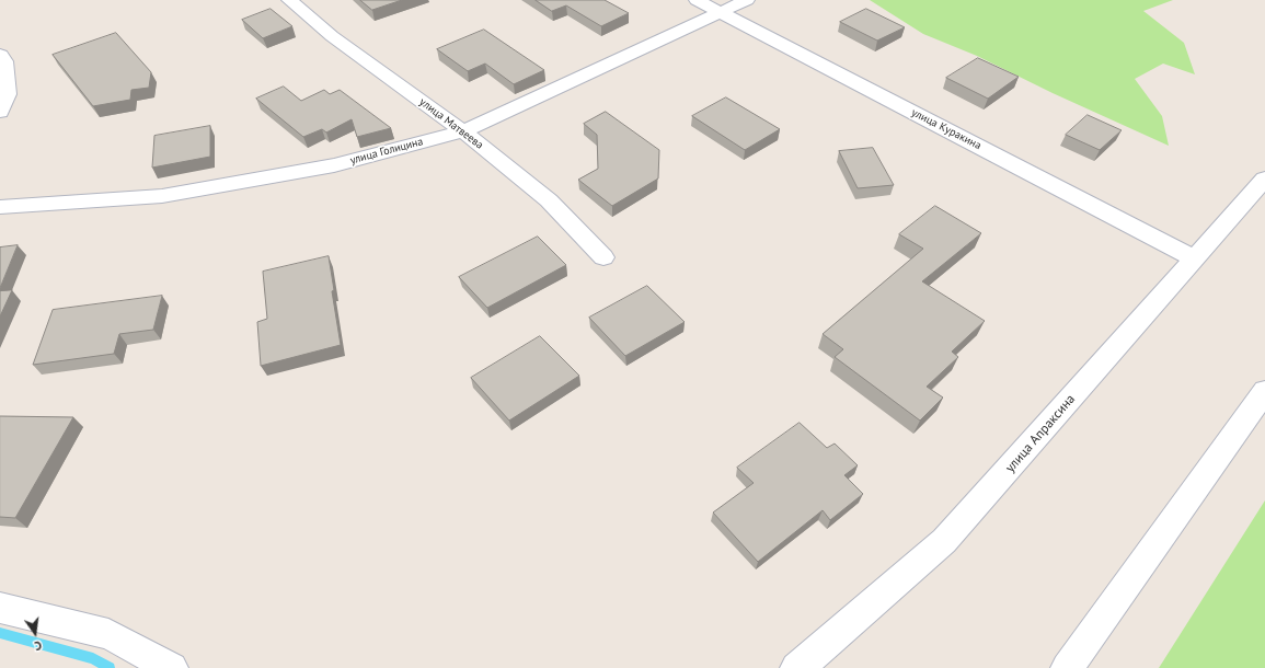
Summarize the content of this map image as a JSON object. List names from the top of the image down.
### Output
{
  "streets": {
    "street": [
      "улица Матвеева",
      "улица Куракина",
      "улица Голицина",
      "улица Апраксина"
    ]
  },
  "crossings": [
    ["улица Матвеева", "улица Голицина"],
    ["улица Куракина", "улица Голицина"],
    ["улица Куракина", "улица Апраксина"]
  ],
  "north": "bottom"
}
